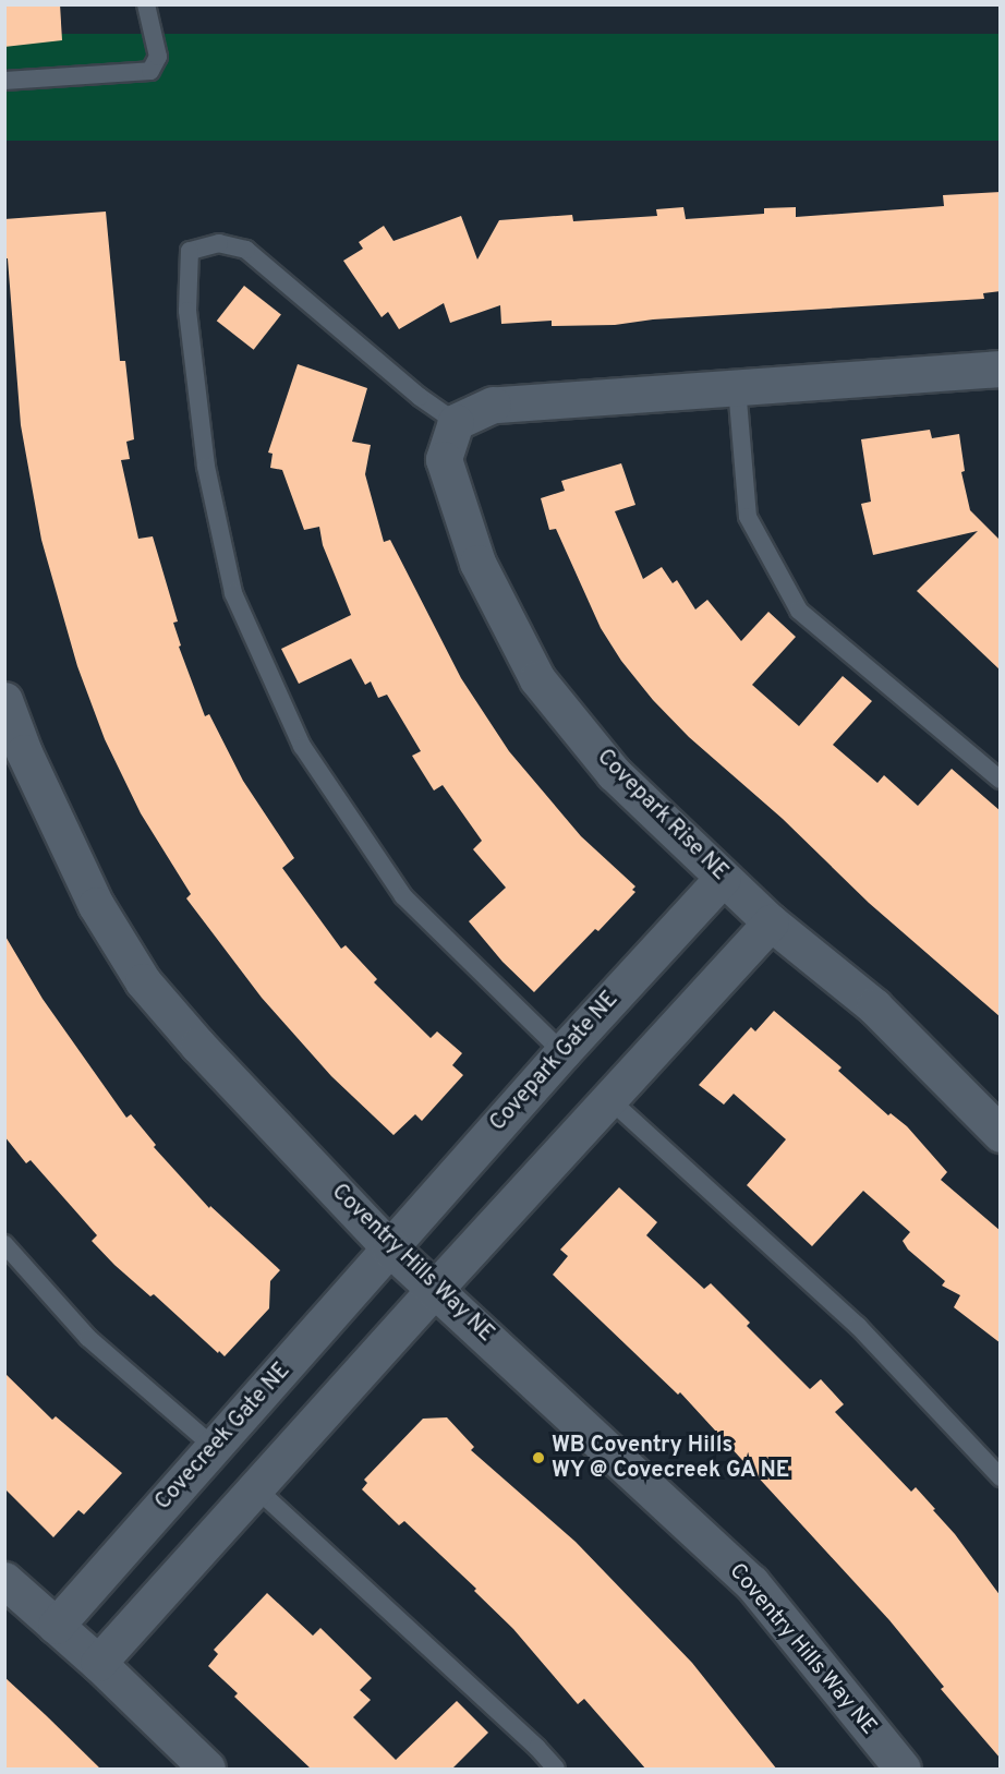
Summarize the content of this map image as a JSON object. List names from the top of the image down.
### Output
{
  "streets": {
    "street": [
      "Covepark Rise NE",
      "Covepark Gate NE",
      "Coventry Hills Way NE",
      "Covecreek Gate NE"
    ]
  },
  "crossings": [
    ["Covepark Rise NE", "Covepark Gate NE"],
    ["Covepark Gate NE", "Coventry Hills Way NE"],
    ["Covepark Gate NE", "Covecreek Gate NE"],
    ["Coventry Hills Way NE", "Covecreek Gate NE"]
  ],
  "places": ["WB Coventry Hills WY @ Covecreek GA NE"]
}
